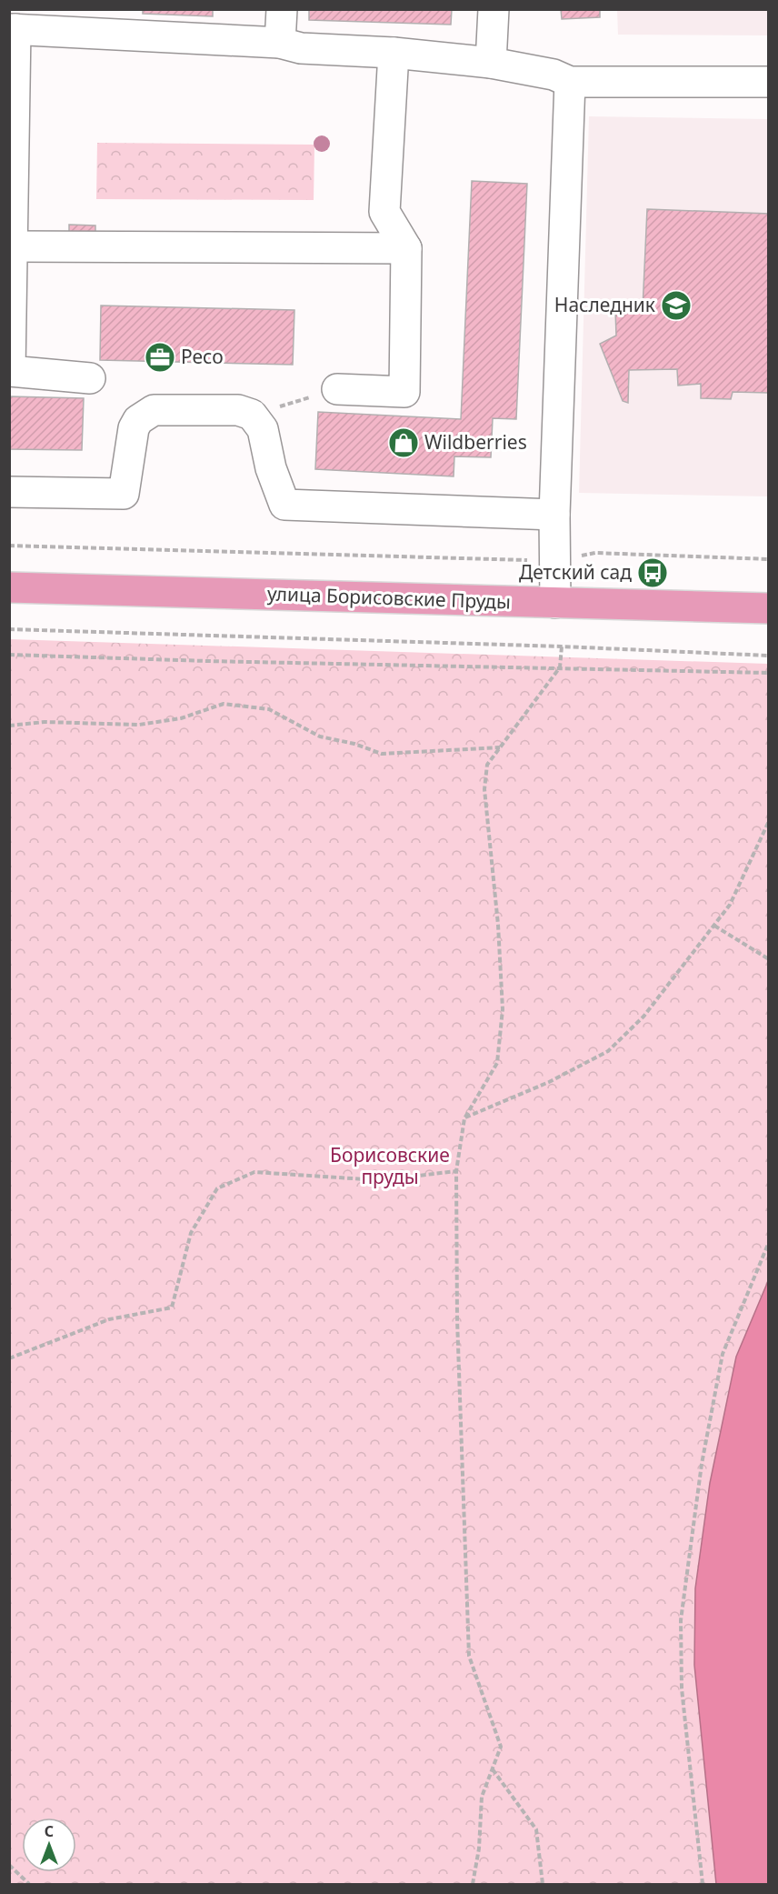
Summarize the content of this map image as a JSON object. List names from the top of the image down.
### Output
{
  "streets": {
    "main road": ["улица Борисовские Пруды"]
  },
  "parks": ["Борисовские пруды"],
  "places": {
    "school or university": ["Наследник"],
    "office": ["Ресо"],
    "shop": ["Wildberries"],
    "bus stop": ["Детский сад"]
  },
  "north": "top"
}
